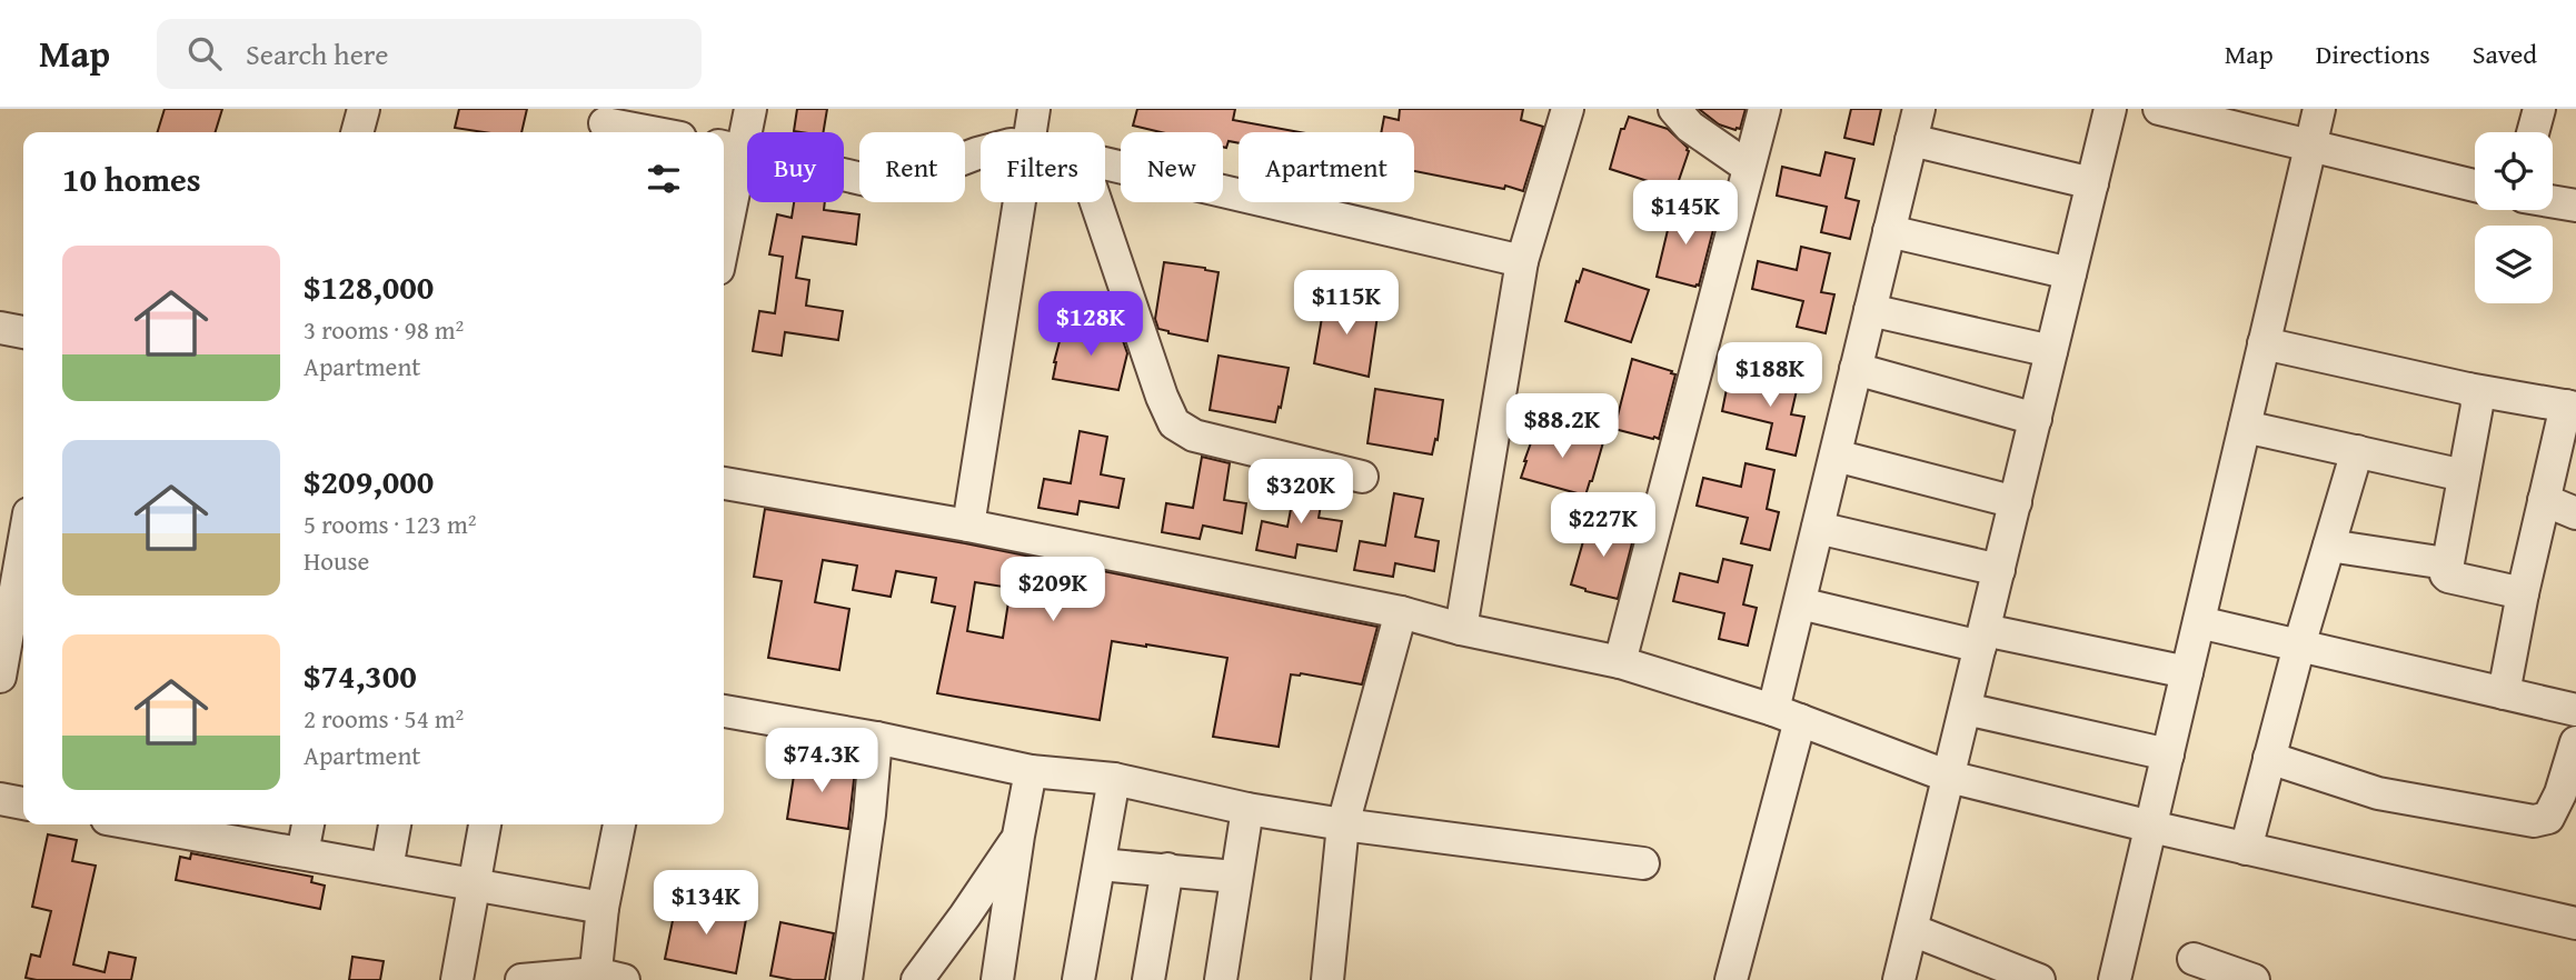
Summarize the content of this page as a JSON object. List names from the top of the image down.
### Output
{
  "page": {
    "header": "Map",
    "search": "Search here",
    "nav": ["Map", "Directions", "Saved"],
    "chip": [
      "Buy",
      "Rent",
      "Filters",
      "New",
      "Apartment"
    ],
    "heading": "10 homes",
    "price": [
      "$145K",
      "$115K",
      "$128K",
      "$188K",
      "$88.2K",
      "$320K",
      "$227K",
      "$209K",
      "$74.3K",
      "$134K"
    ],
    "list": [
      {
        "name": "$128,000",
        "note": "3 rooms · 98 m² · Apartment"
      },
      {
        "name": "$209,000",
        "note": "5 rooms · 123 m² · House"
      },
      {
        "name": "$74,300",
        "note": "2 rooms · 54 m² · Apartment"
      }
    ]
  }
}
